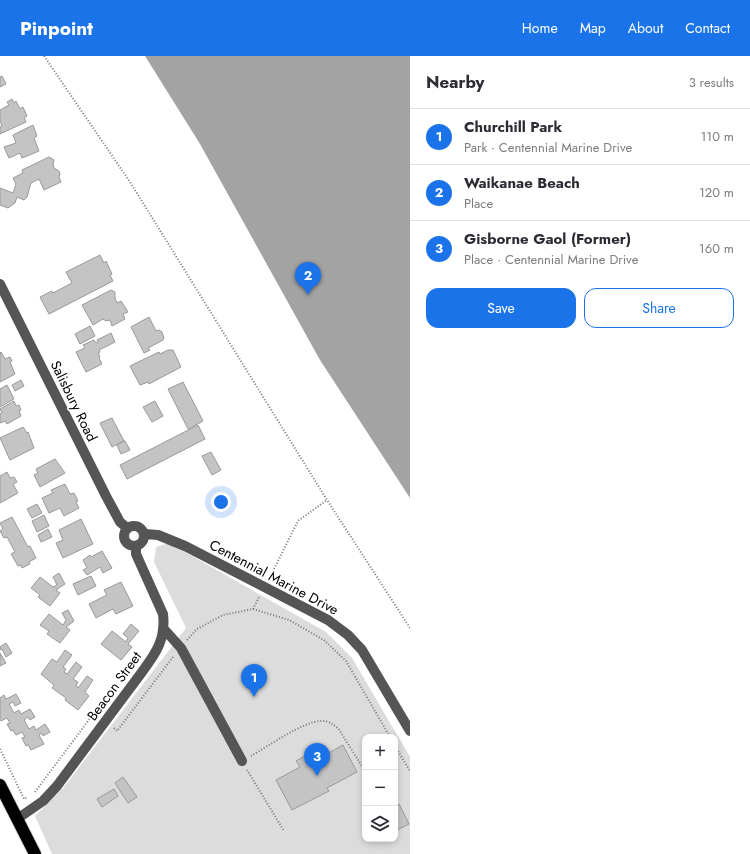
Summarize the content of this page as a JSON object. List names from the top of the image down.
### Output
{
  "streets": {
    "street": ["Salisbury Road", "Centennial Marine Drive", "Beacon Street"]
  },
  "crossings": [
    ["Salisbury Road", "Centennial Marine Drive"],
    ["Salisbury Road", "Beacon Street"],
    ["Centennial Marine Drive", "Beacon Street"]
  ],
  "page": {
    "header": "Pinpoint",
    "nav": [
      "Home",
      "Map",
      "About",
      "Contact"
    ],
    "heading": ["Nearby", "3 results"],
    "list": [
      {
        "mark": "1",
        "name": "Churchill Park",
        "note": "Park · Centennial Marine Drive",
        "value": "110 m"
      },
      {
        "mark": "2",
        "name": "Waikanae Beach",
        "note": "Place",
        "value": "120 m"
      },
      {
        "mark": "3",
        "name": "Gisborne Gaol (Former)",
        "note": "Place · Centennial Marine Drive",
        "value": "160 m"
      }
    ],
    "pins": ["2", "1", "3"],
    "buttons": ["Save", "Share"],
    "map_buttons": ["+", "−"]
  }
}
